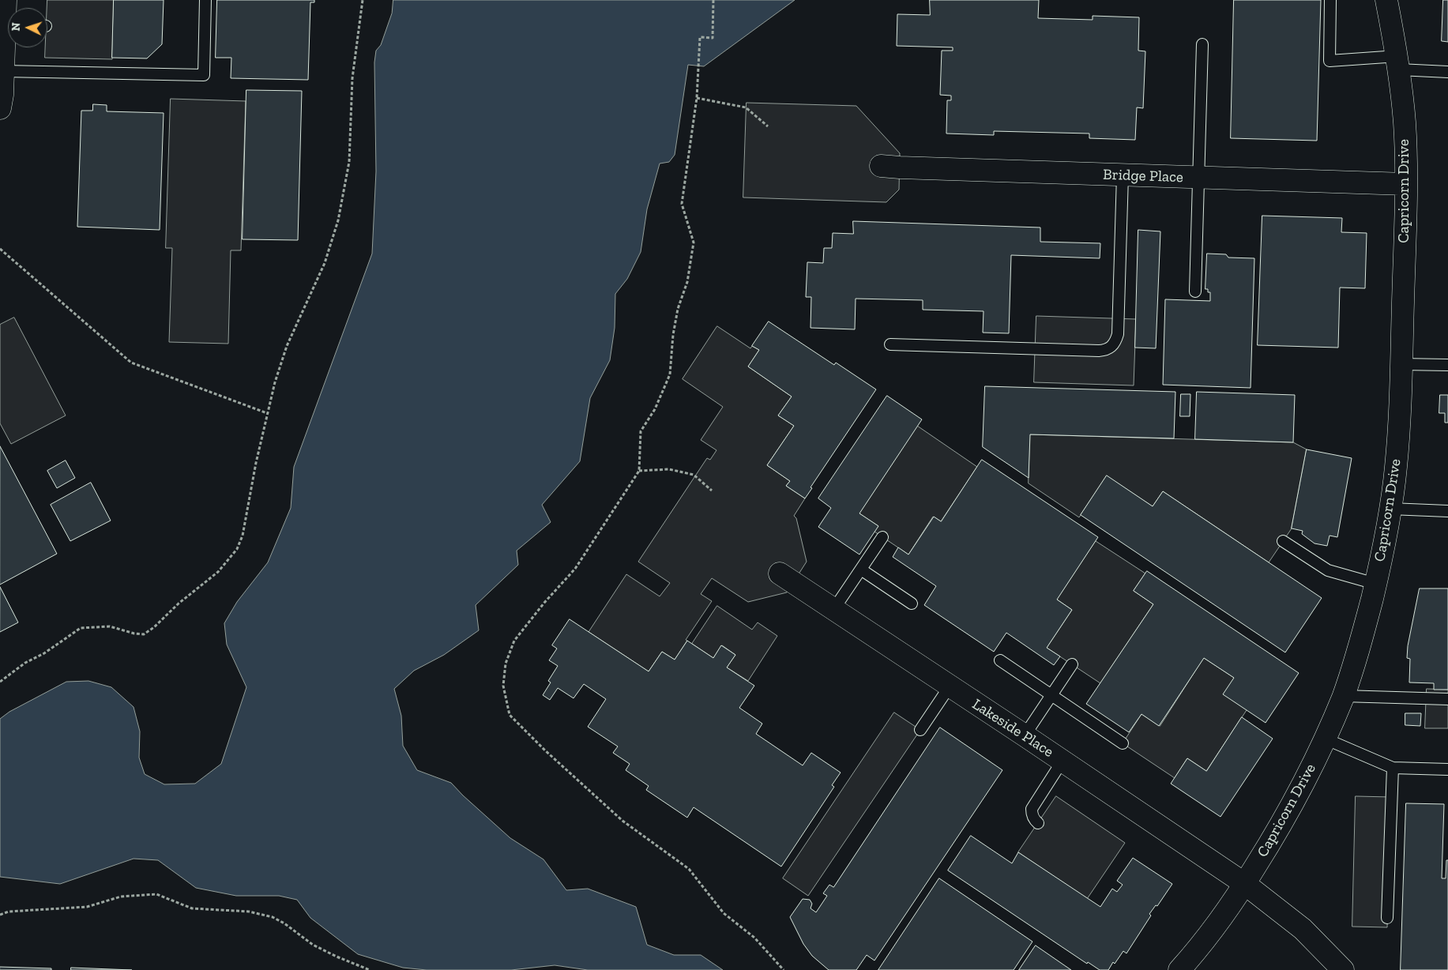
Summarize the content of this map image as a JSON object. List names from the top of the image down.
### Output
{
  "streets": {
    "street": ["Bridge Place", "Capricorn Drive", "Lakeside Place"]
  },
  "crossings": [
    ["Bridge Place", "Capricorn Drive"],
    ["Capricorn Drive", "Lakeside Place"]
  ],
  "north": "left"
}
